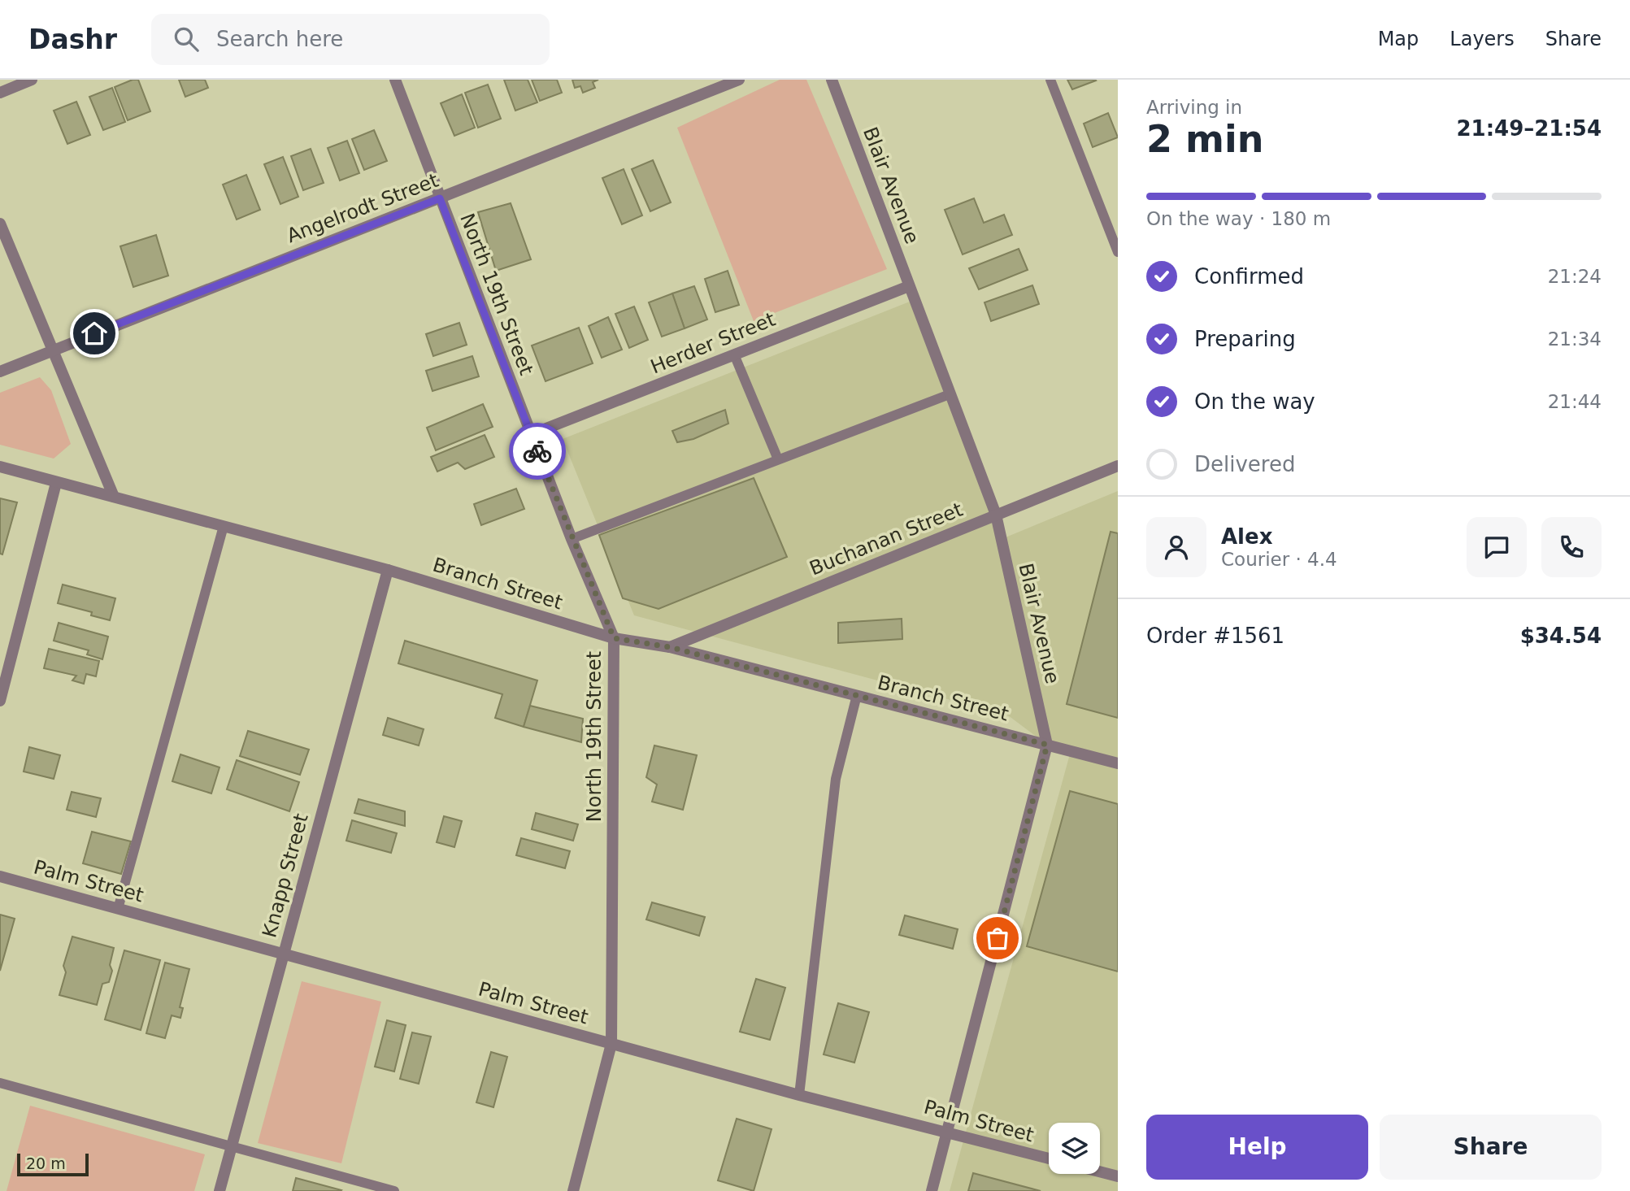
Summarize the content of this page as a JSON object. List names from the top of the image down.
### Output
{
  "streets": {
    "street": [
      "Blair Avenue",
      "Angelrodt Street",
      "North 19th Street",
      "Herder Street",
      "Buchanan Street",
      "Branch Street",
      "Knapp Street",
      "Palm Street"
    ]
  },
  "crossings": [
    ["Blair Avenue", "Herder Street"],
    ["Blair Avenue", "Buchanan Street"],
    ["Blair Avenue", "Branch Street"],
    ["Blair Avenue", "Palm Street"],
    ["Angelrodt Street", "North 19th Street"],
    ["North 19th Street", "Herder Street"],
    ["North 19th Street", "Branch Street"],
    ["North 19th Street", "Palm Street"],
    ["Buchanan Street", "Branch Street"],
    ["Branch Street", "Knapp Street"],
    ["Knapp Street", "Palm Street"]
  ],
  "scale_bar": "20 m",
  "page": {
    "header": "Dashr",
    "search": "Search here",
    "nav": ["Map", "Layers", "Share"],
    "heading": ["2 min", "Arriving in", "21:49–21:54"],
    "panel": [
      "Alex",
      "Courier · 4.4",
      "Order #1561",
      "$34.54"
    ],
    "bar": "On the way · 180 m",
    "list": [
      ["Confirmed", "21:24"],
      ["Preparing", "21:34"],
      ["On the way", "21:44"],
      "Delivered"
    ],
    "buttons": ["Help", "Share"],
    "scale": "20 m"
  }
}
